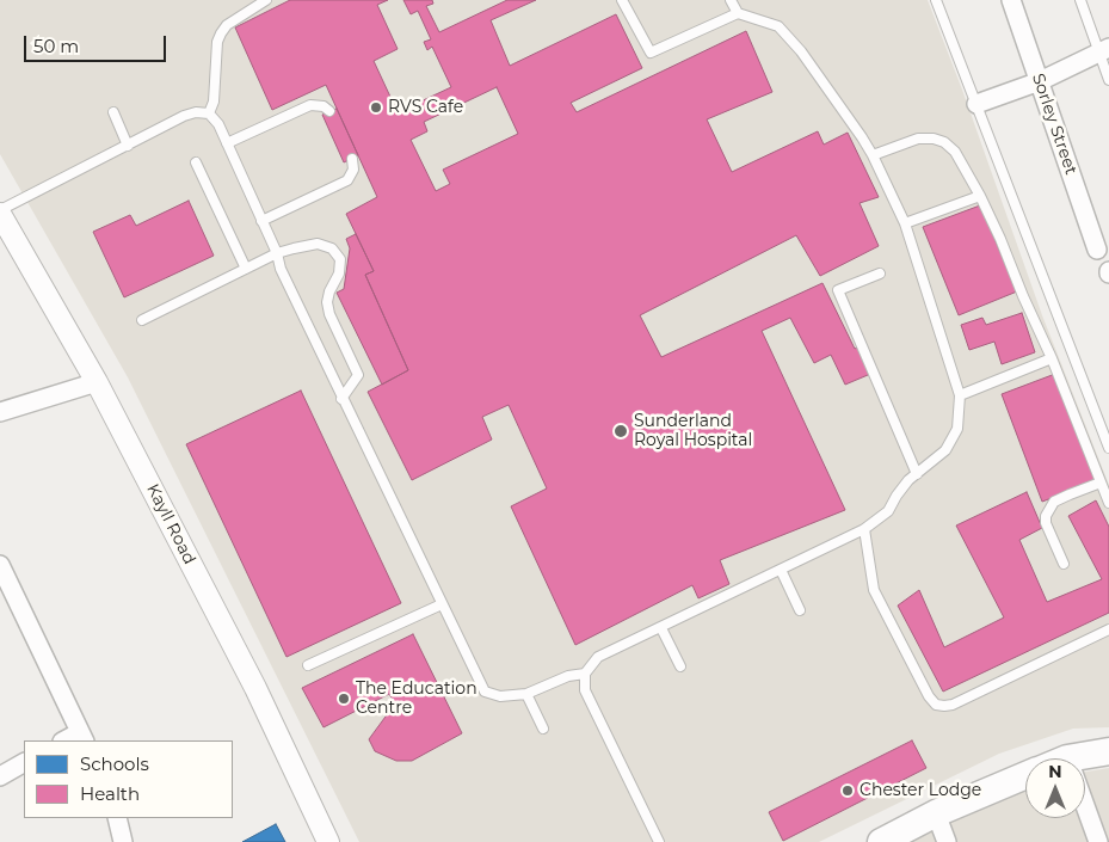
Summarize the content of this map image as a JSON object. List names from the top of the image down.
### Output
{
  "streets": {
    "street": ["Sorley Street", "Kayll Road"]
  },
  "places": [
    "RVS Cafe",
    "Sunderland Royal Hospital",
    "The Education Centre",
    "Chester Lodge"
  ],
  "legend": ["Schools", "Health"],
  "scale_bar": "50 m",
  "north": "top"
}
